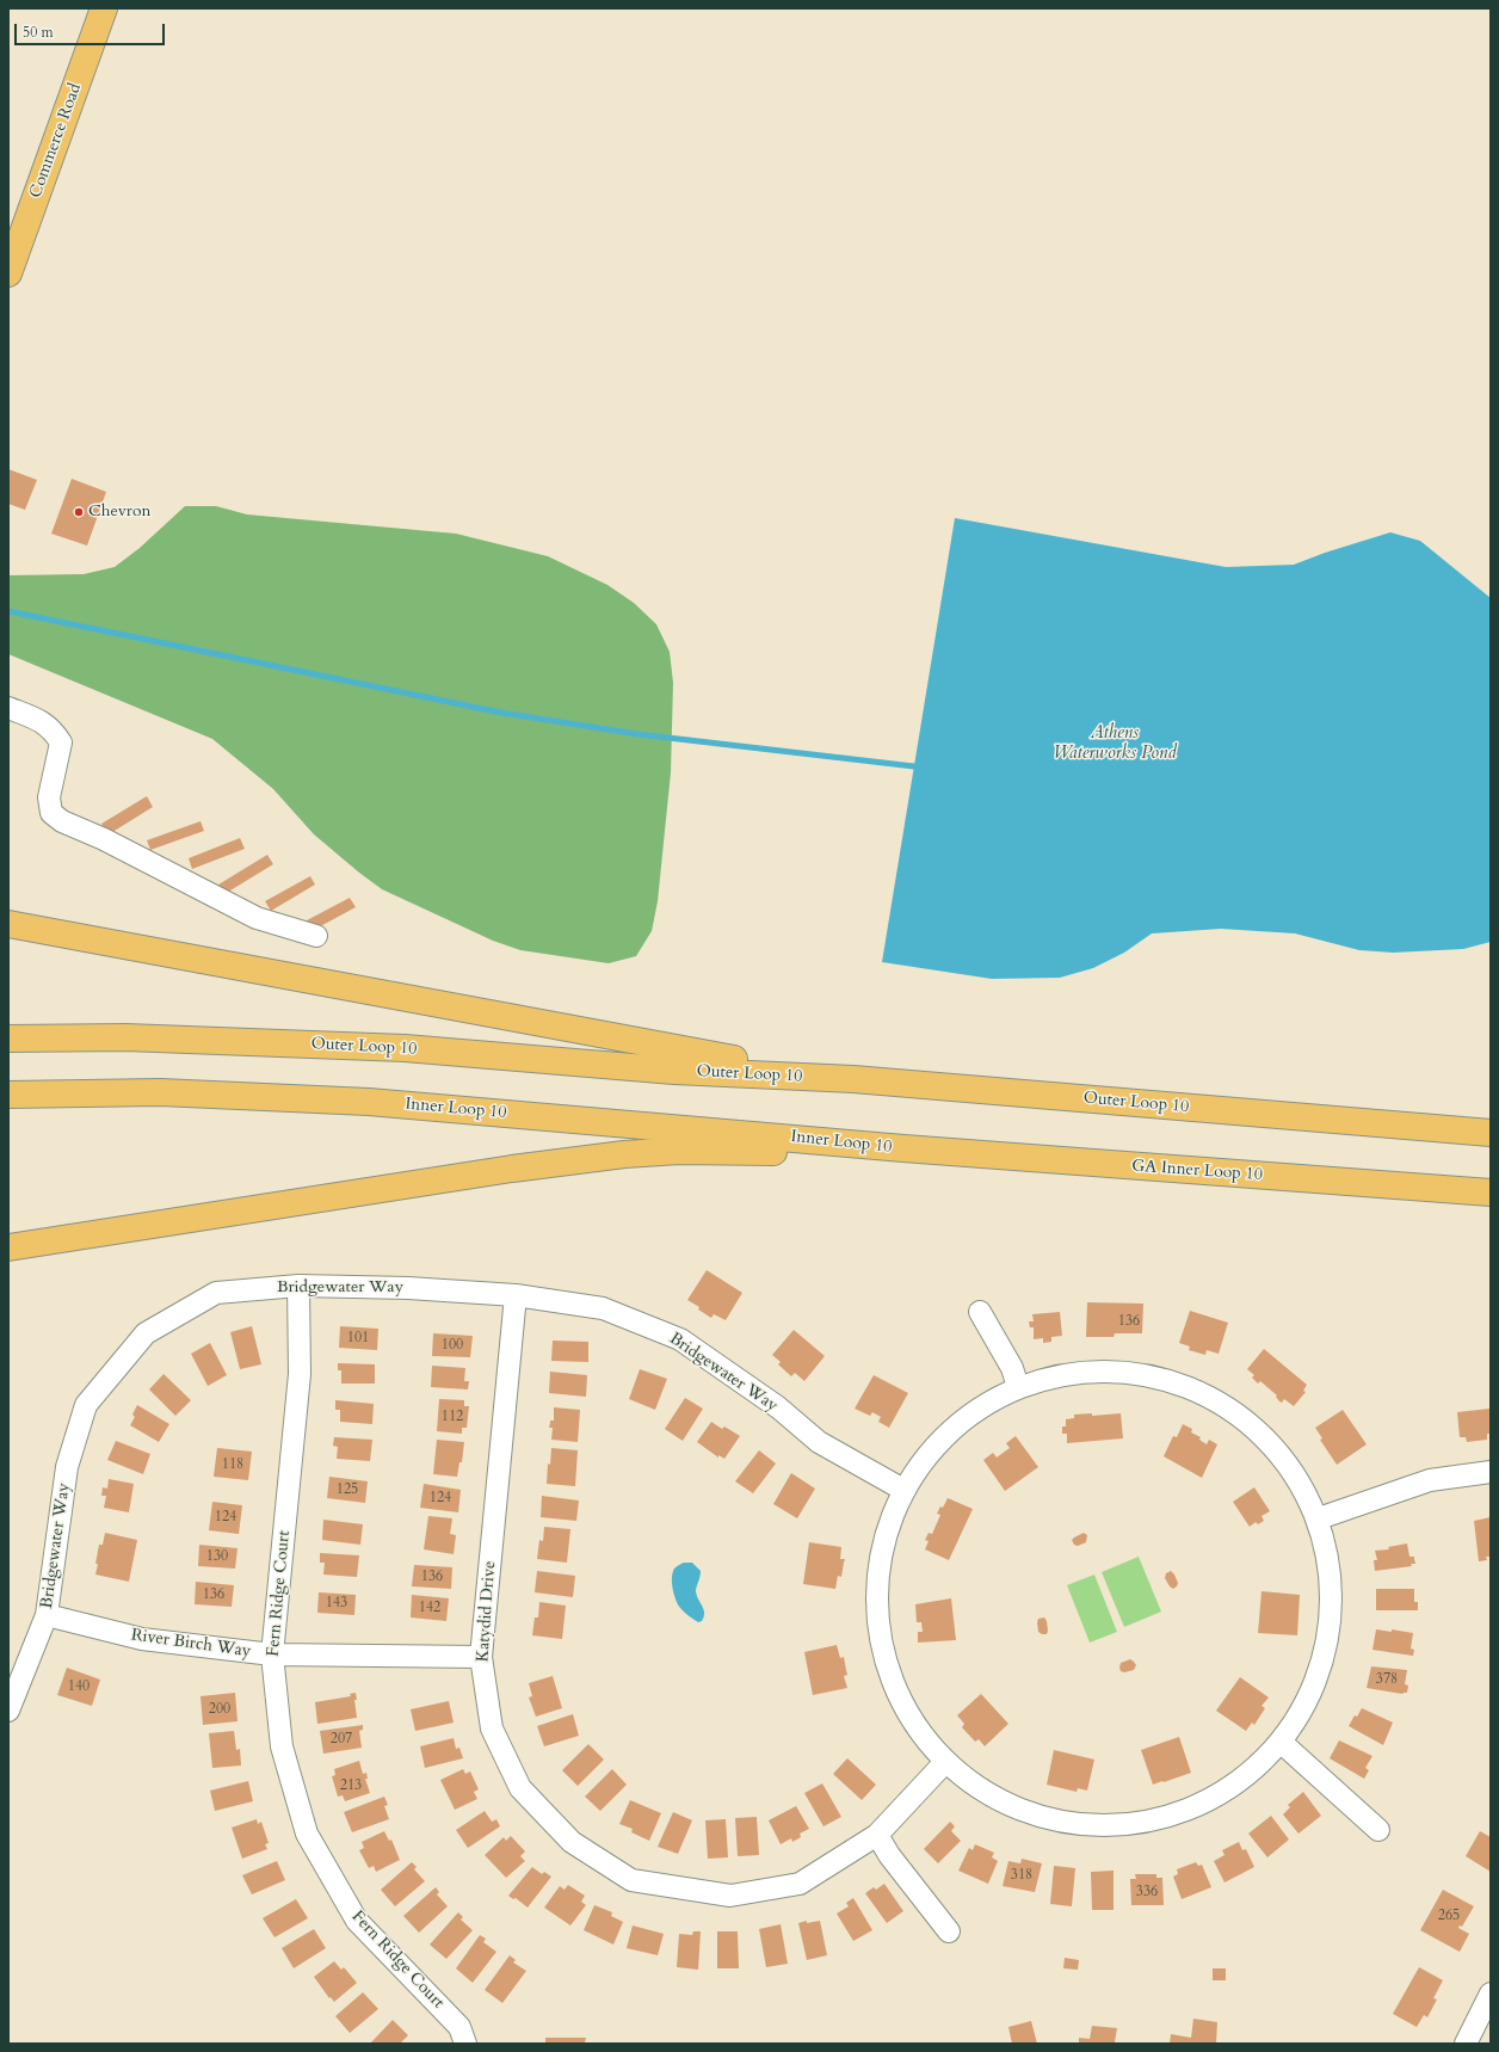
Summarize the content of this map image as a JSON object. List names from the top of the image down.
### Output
{
  "streets": {
    "highway": [
      "Commerce Road",
      "Outer Loop 10",
      "Inner Loop 10",
      "GA Inner Loop 10"
    ],
    "street": [
      "Bridgewater Way",
      "Fern Ridge Court",
      "Katydid Drive",
      "River Birch Way"
    ]
  },
  "crossings": [
    ["Inner Loop 10", "GA Inner Loop 10"],
    ["Bridgewater Way", "Fern Ridge Court"],
    ["Bridgewater Way", "Katydid Drive"],
    ["Bridgewater Way", "River Birch Way"],
    ["Fern Ridge Court", "River Birch Way"],
    ["Katydid Drive", "River Birch Way"]
  ],
  "water": ["Athens Waterworks Pond"],
  "places": ["Chevron"],
  "house_numbers": [
    "136",
    "101",
    "100",
    "112",
    "118",
    "125",
    "124",
    "124",
    "130",
    "136",
    "136",
    "143",
    "142",
    "378",
    "140",
    "200",
    "207",
    "213",
    "318",
    "336",
    "265"
  ],
  "scale_bar": "50 m"
}
